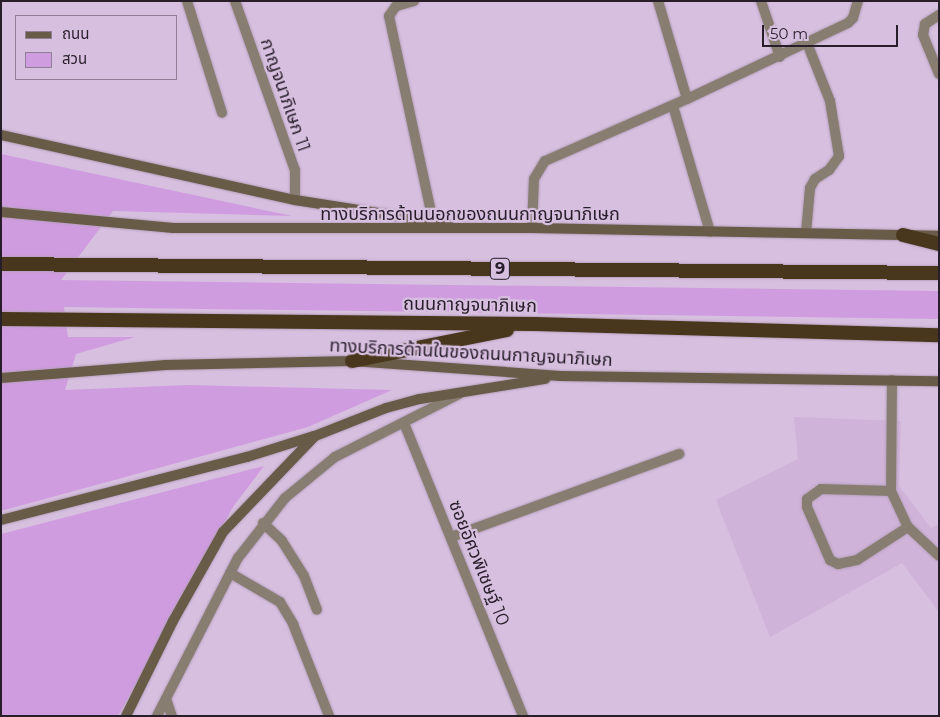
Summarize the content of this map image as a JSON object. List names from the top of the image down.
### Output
{
  "streets": {
    "highway": ["9", "ถนนกาญจนาภิเษก"],
    "main road": ["ทางบริการด้านนอกของถนนกาญจนาภิเษก", "ทางบริการด้านในของถนนกาญจนาภิเษก"],
    "street": ["กาญจนาภิเษก 11", "ซอยอัศวพิเชษฐ์ 10"]
  },
  "legend": ["ถนน", "สวน"],
  "scale_bar": "50 m"
}
